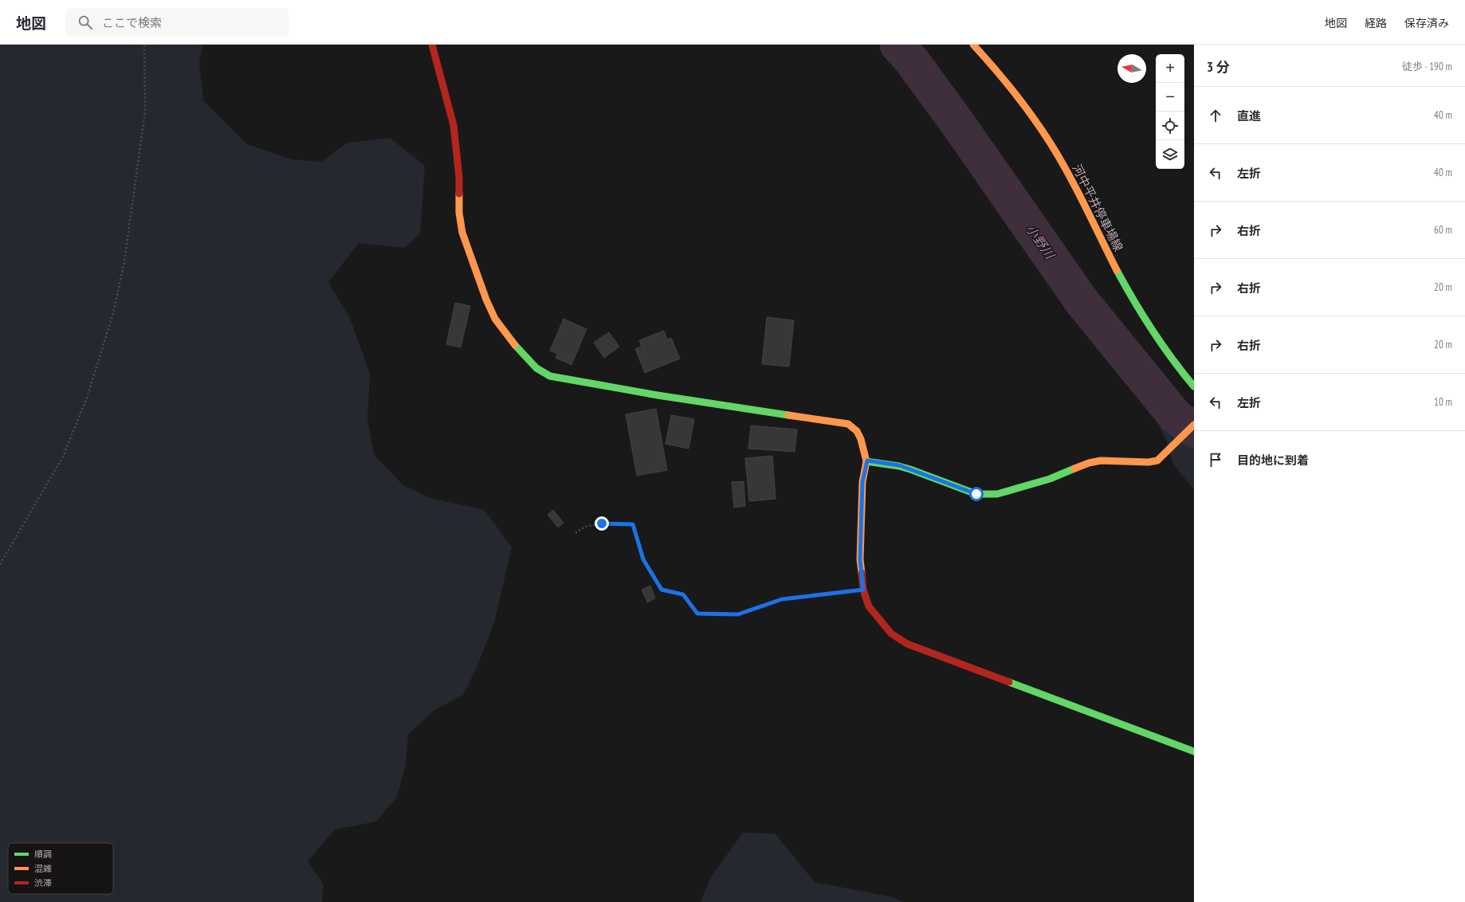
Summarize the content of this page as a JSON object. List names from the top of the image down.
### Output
{
  "streets": {
    "street": ["河中平井停車場線"]
  },
  "water": ["小野川"],
  "legend": ["順調", "混雑", "渋滞"],
  "north": "left",
  "page": {
    "header": "地図",
    "search": "ここで検索",
    "nav": ["地図", "経路", "保存済み"],
    "heading": ["3 分", "徒歩 · 190 m"],
    "map_buttons": ["+", "−"],
    "list": [
      ["直進", "40 m"],
      ["左折", "40 m"],
      ["右折", "60 m"],
      ["右折", "20 m"],
      ["右折", "20 m"],
      ["左折", "10 m"],
      "目的地に到着"
    ]
  }
}
